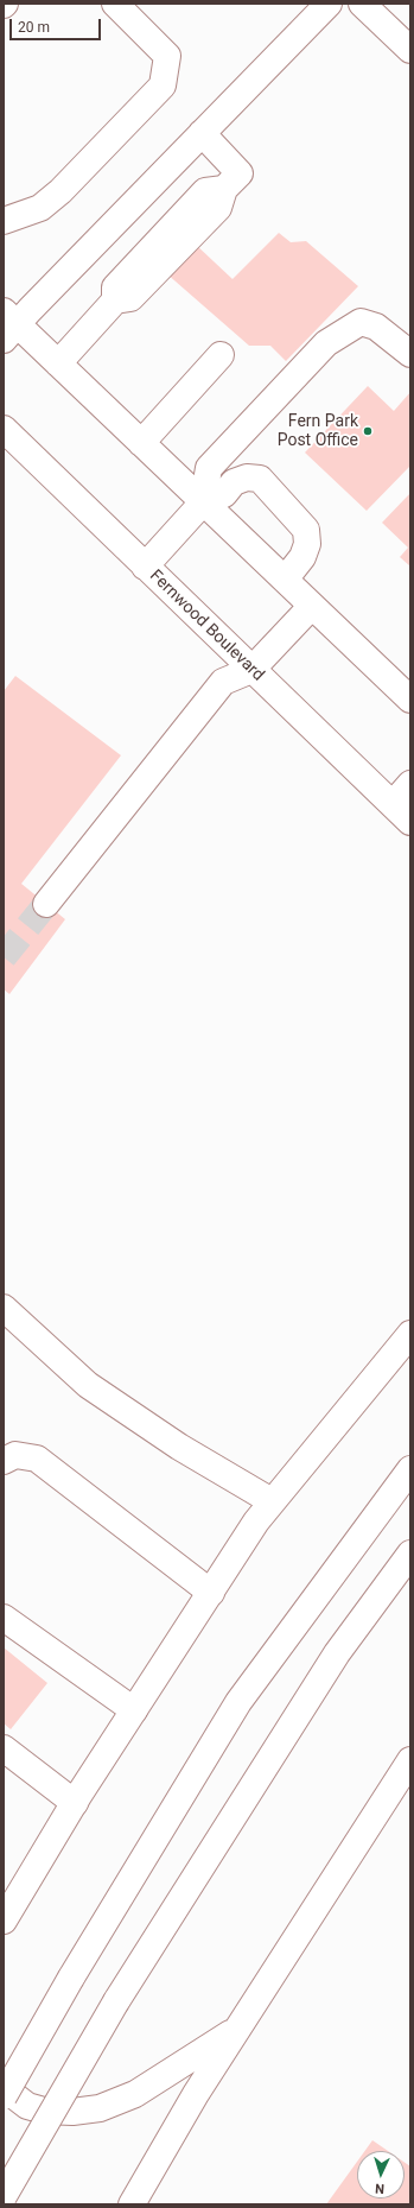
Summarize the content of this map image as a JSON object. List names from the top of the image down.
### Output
{
  "streets": {
    "main road": ["Fernwood Boulevard"]
  },
  "places": ["Fern Park Post Office"],
  "scale_bar": "20 m",
  "north": "bottom"
}
